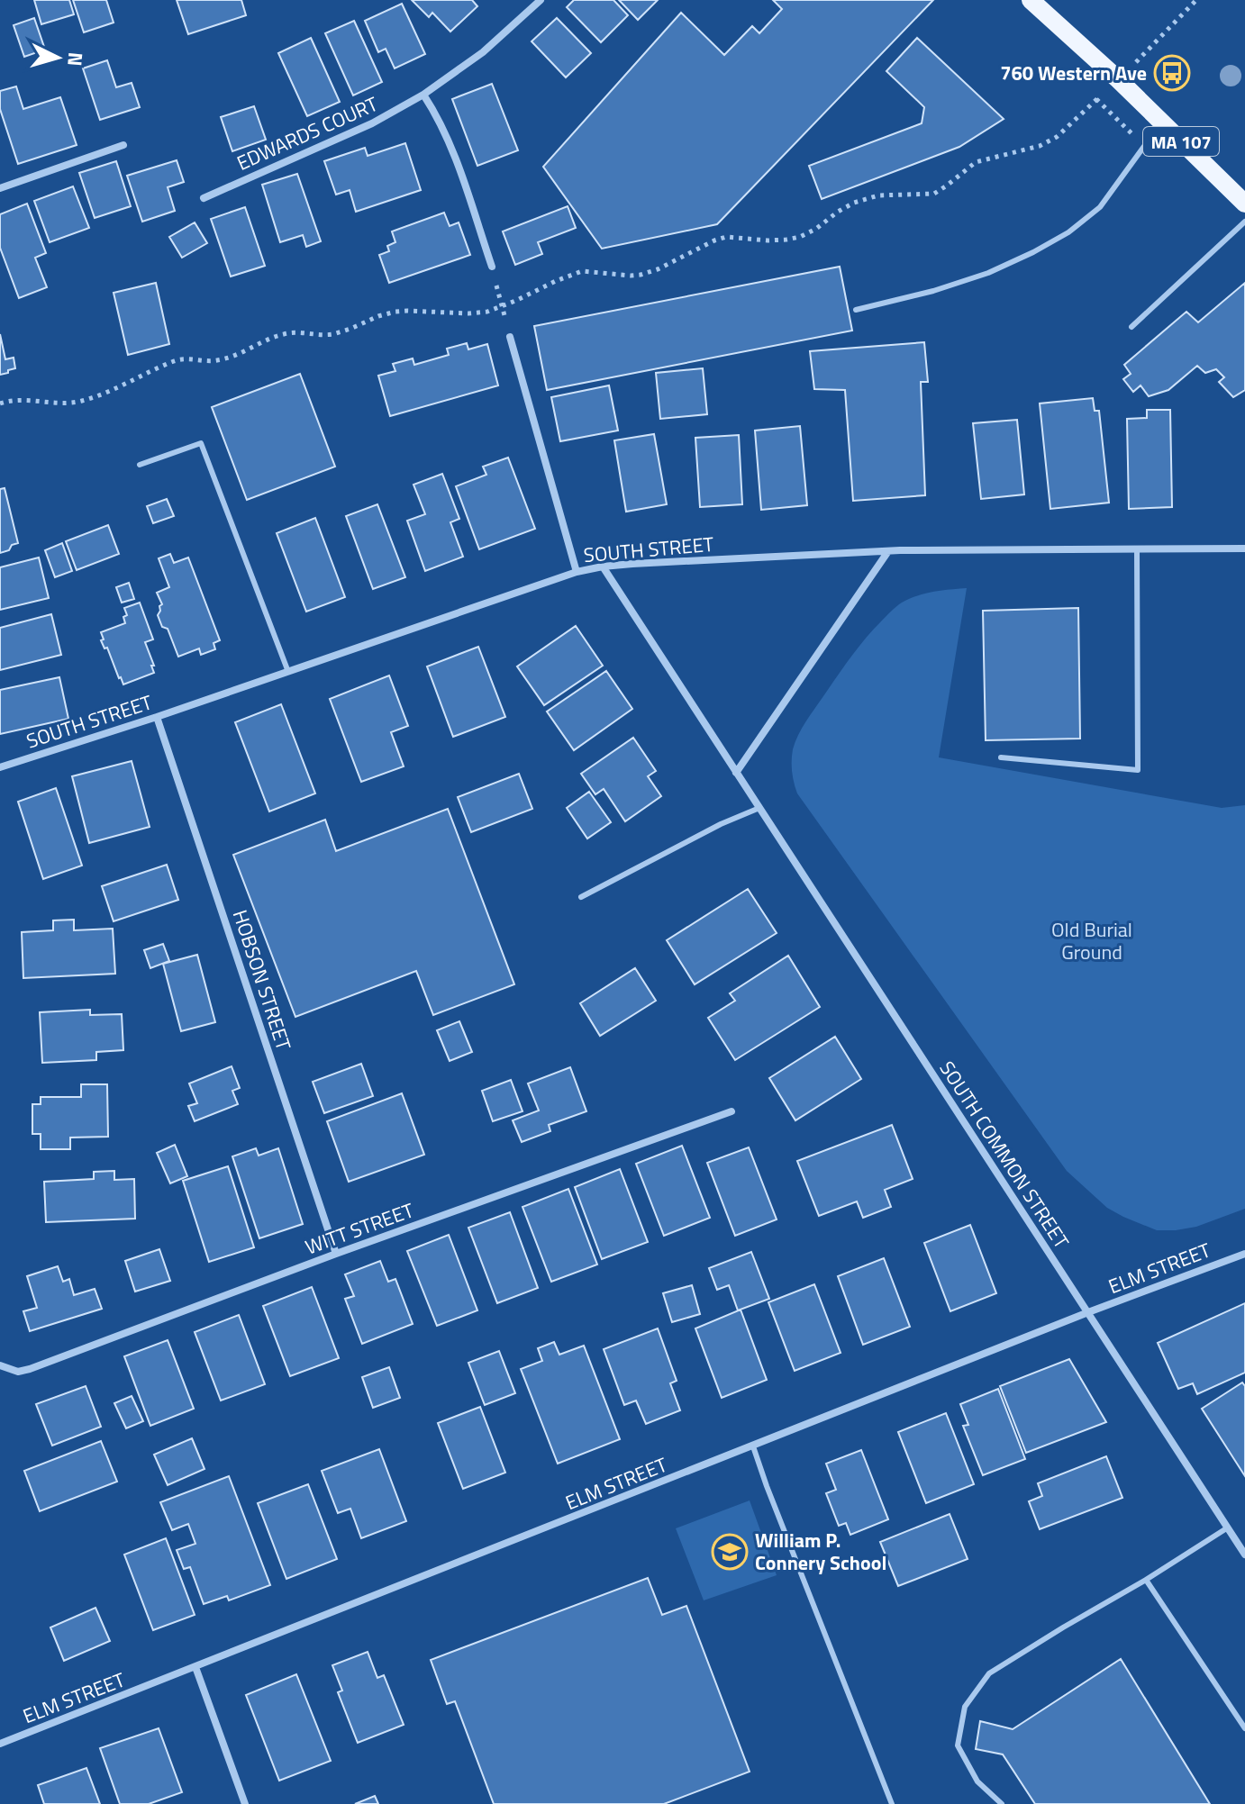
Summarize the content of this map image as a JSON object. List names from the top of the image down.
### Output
{
  "streets": {
    "main road": ["MA 107"],
    "street": [
      "EDWARDS COURT",
      "SOUTH STREET",
      "HOBSON STREET",
      "SOUTH COMMON STREET",
      "WITT STREET",
      "ELM STREET"
    ]
  },
  "crossings": [
    ["SOUTH STREET", "HOBSON STREET"],
    ["SOUTH STREET", "SOUTH COMMON STREET"],
    ["HOBSON STREET", "WITT STREET"],
    ["SOUTH COMMON STREET", "ELM STREET"]
  ],
  "parks": ["Old Burial Ground"],
  "places": {
    "bus stop": ["760 Western Ave"],
    "school or university": ["William P. Connery School"]
  },
  "north": "right"
}
